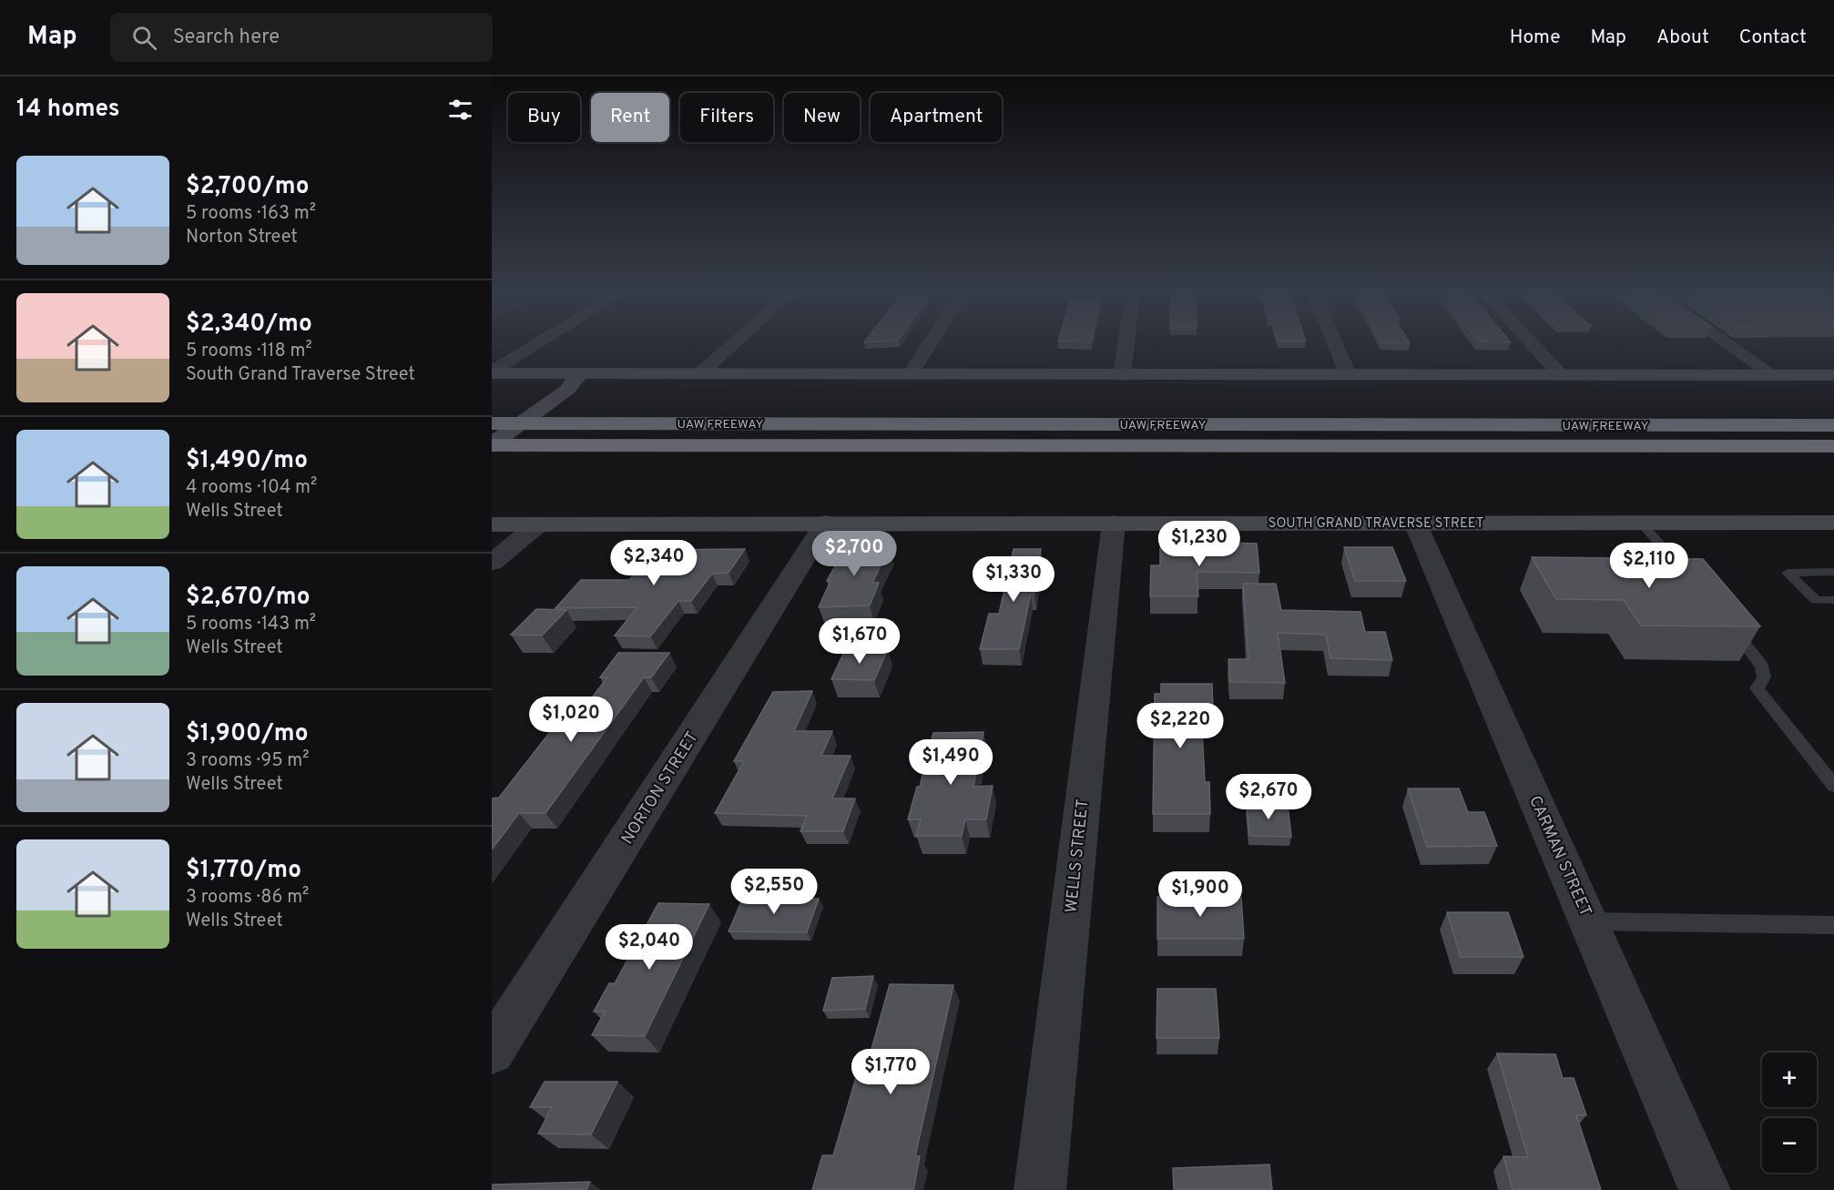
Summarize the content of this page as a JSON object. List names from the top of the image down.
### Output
{
  "streets": {
    "highway": ["UAW FREEWAY"],
    "main road": ["SOUTH GRAND TRAVERSE STREET"],
    "street": ["NORTON STREET", "WELLS STREET", "CARMAN STREET"]
  },
  "crossings": [
    ["SOUTH GRAND TRAVERSE STREET", "NORTON STREET"],
    ["SOUTH GRAND TRAVERSE STREET", "WELLS STREET"],
    ["SOUTH GRAND TRAVERSE STREET", "CARMAN STREET"]
  ],
  "page": {
    "header": "Map",
    "search": "Search here",
    "nav": [
      "Home",
      "Map",
      "About",
      "Contact"
    ],
    "heading": "14 homes",
    "chip": [
      "Buy",
      "Rent",
      "Filters",
      "New",
      "Apartment"
    ],
    "list": [
      {
        "name": "$2,700/mo",
        "note": "5 rooms · 163 m² · Norton Street"
      },
      {
        "name": "$2,340/mo",
        "note": "5 rooms · 118 m² · South Grand Traverse Street"
      },
      {
        "name": "$1,490/mo",
        "note": "4 rooms · 104 m² · Wells Street"
      },
      {
        "name": "$2,670/mo",
        "note": "5 rooms · 143 m² · Wells Street"
      },
      {
        "name": "$1,900/mo",
        "note": "3 rooms · 95 m² · Wells Street"
      },
      {
        "name": "$1,770/mo",
        "note": "3 rooms · 86 m² · Wells Street"
      }
    ],
    "price": [
      "$1,230",
      "$2,700",
      "$2,340",
      "$2,110",
      "$1,330",
      "$1,670",
      "$1,020",
      "$2,220",
      "$1,490",
      "$2,670",
      "$2,550",
      "$1,900",
      "$2,040",
      "$1,770"
    ],
    "map_buttons": ["+", "−"]
  }
}
